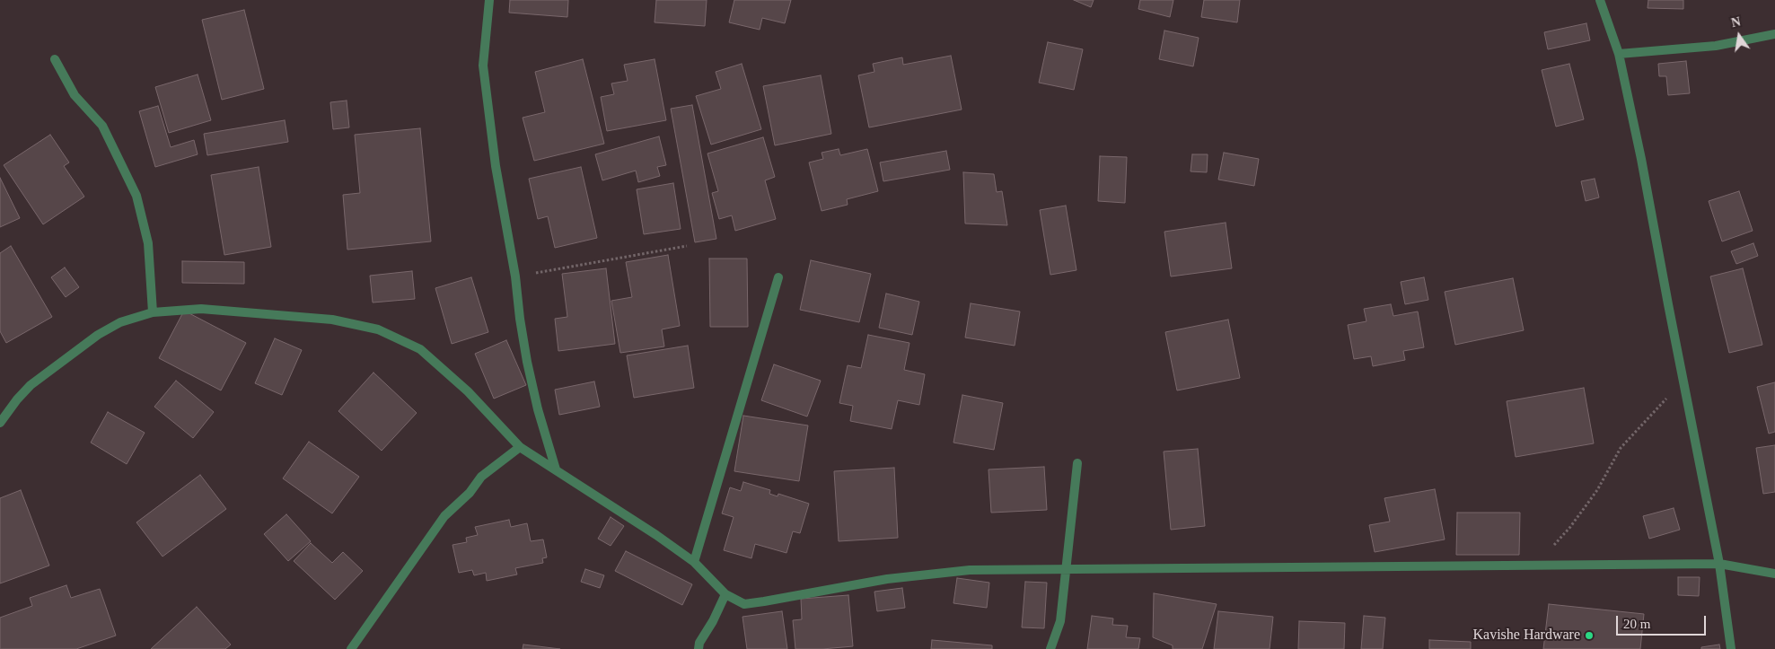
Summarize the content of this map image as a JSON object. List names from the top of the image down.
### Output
{
  "places": ["Kavishe Hardware"],
  "scale_bar": "20 m",
  "north": "top"
}
